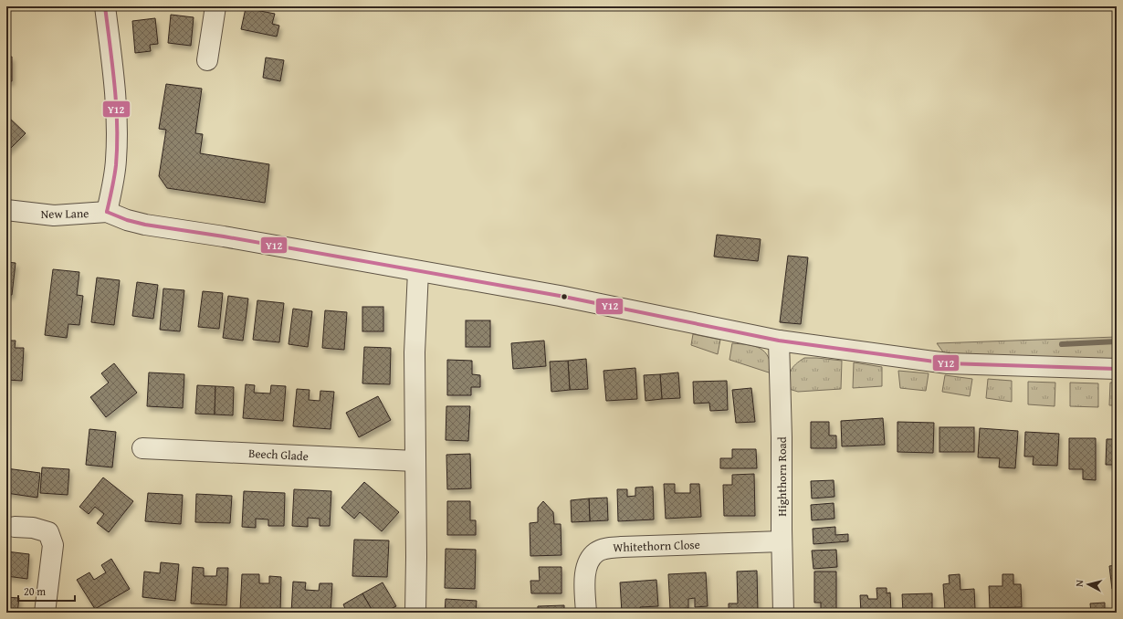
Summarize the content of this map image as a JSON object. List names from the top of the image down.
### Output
{
  "streets": {
    "street": [
      "New Lane",
      "Beech Glade",
      "Highthorn Road",
      "Whitethorn Close"
    ]
  },
  "crossings": [
    ["New Lane", "Highthorn Road"],
    ["Highthorn Road", "Whitethorn Close"]
  ],
  "lines": ["transit line Y12"],
  "scale_bar": "20 m",
  "north": "left"
}
